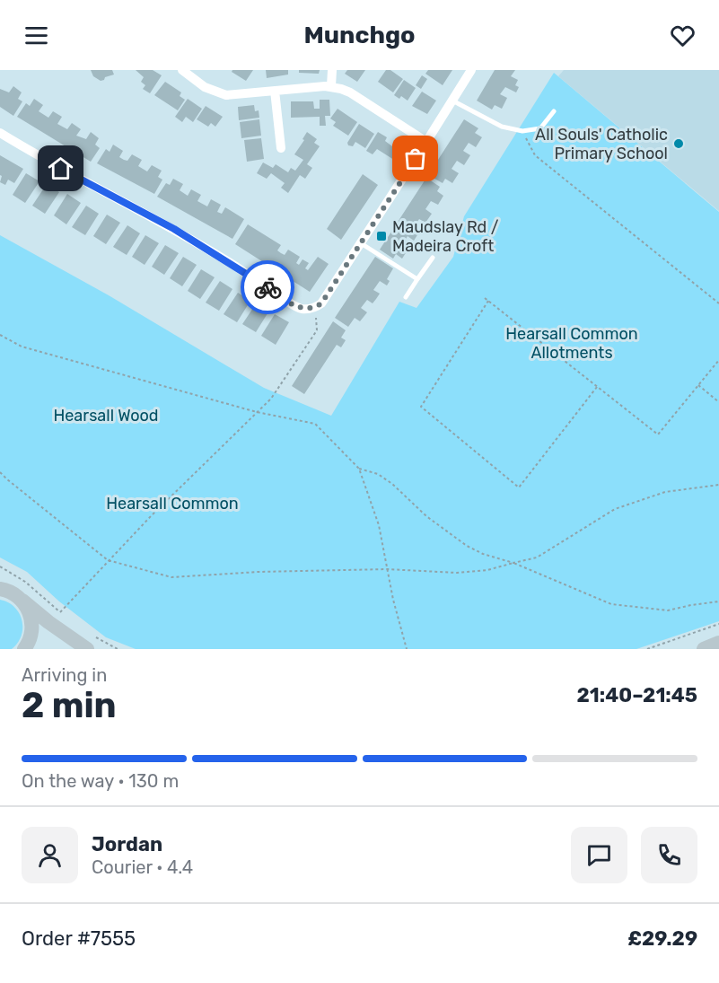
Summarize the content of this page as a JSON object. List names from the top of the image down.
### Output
{
  "parks": ["Hearsall Common Allotments", "Hearsall Wood", "Hearsall Common"],
  "places": {
    "other": ["All Souls' Catholic Primary School"],
    "transit": ["Maudslay Rd / Madeira Croft"]
  },
  "page": {
    "header": "Munchgo",
    "heading": ["2 min", "Arriving in", "21:40–21:45"],
    "panel": [
      "Jordan",
      "Courier · 4.4",
      "Order #7555",
      "£29.29"
    ],
    "bar": "On the way · 130 m"
  }
}
